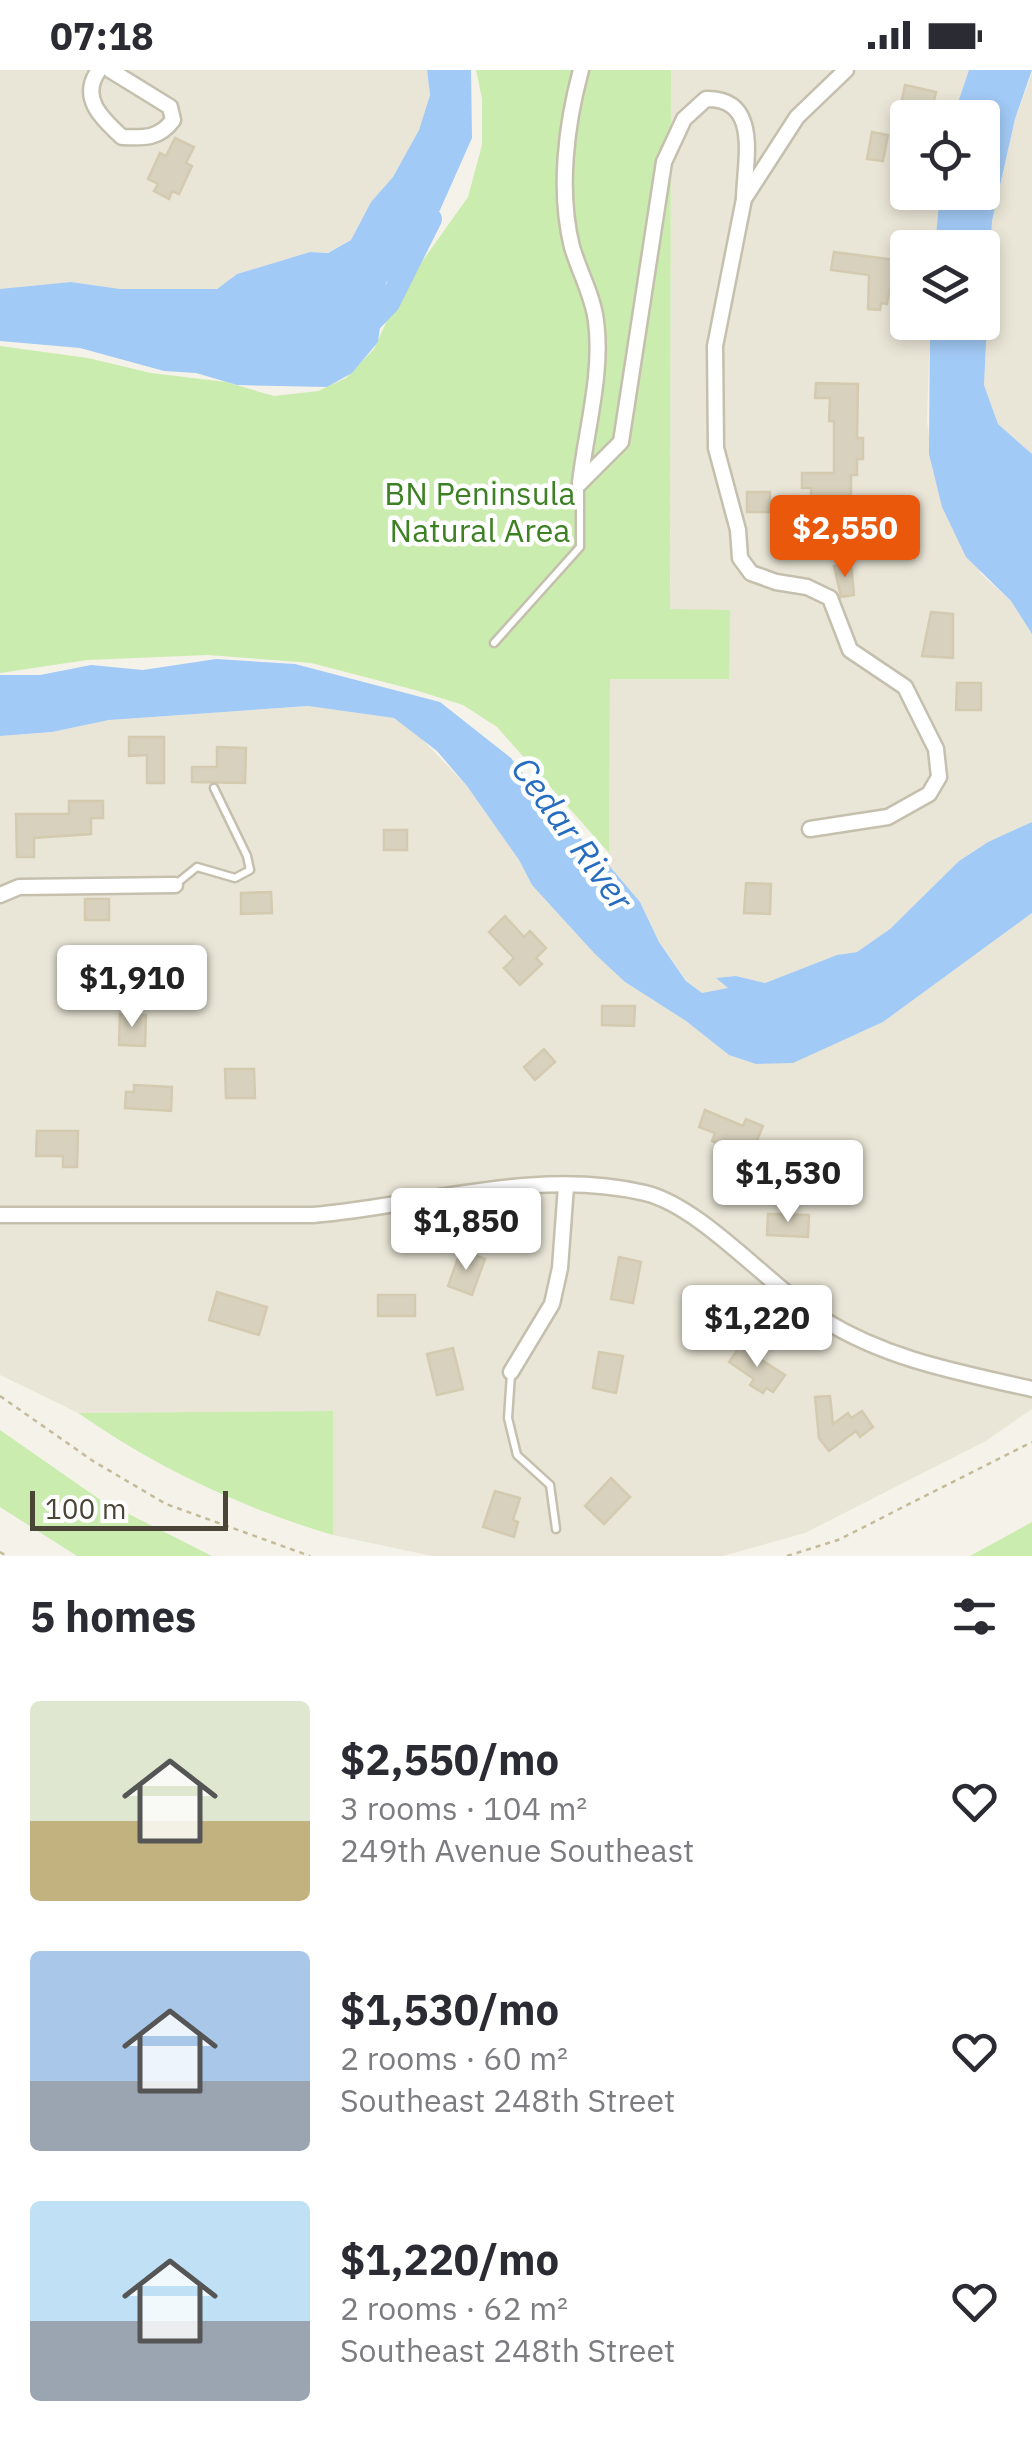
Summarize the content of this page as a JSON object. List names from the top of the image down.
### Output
{
  "water": ["Cedar River"],
  "parks": ["BN Peninsula Natural Area"],
  "scale_bar": "100 m",
  "page": {
    "status": "07:18",
    "price": [
      "$2,550",
      "$1,910",
      "$1,530",
      "$1,850",
      "$1,220"
    ],
    "scale": "100 m",
    "heading": "5 homes",
    "list": [
      {
        "name": "$2,550/mo",
        "note": "3 rooms · 104 m² · 249th Avenue Southeast"
      },
      {
        "name": "$1,530/mo",
        "note": "2 rooms · 60 m² · Southeast 248th Street"
      },
      {
        "name": "$1,220/mo",
        "note": "2 rooms · 62 m² · Southeast 248th Street"
      }
    ]
  }
}
